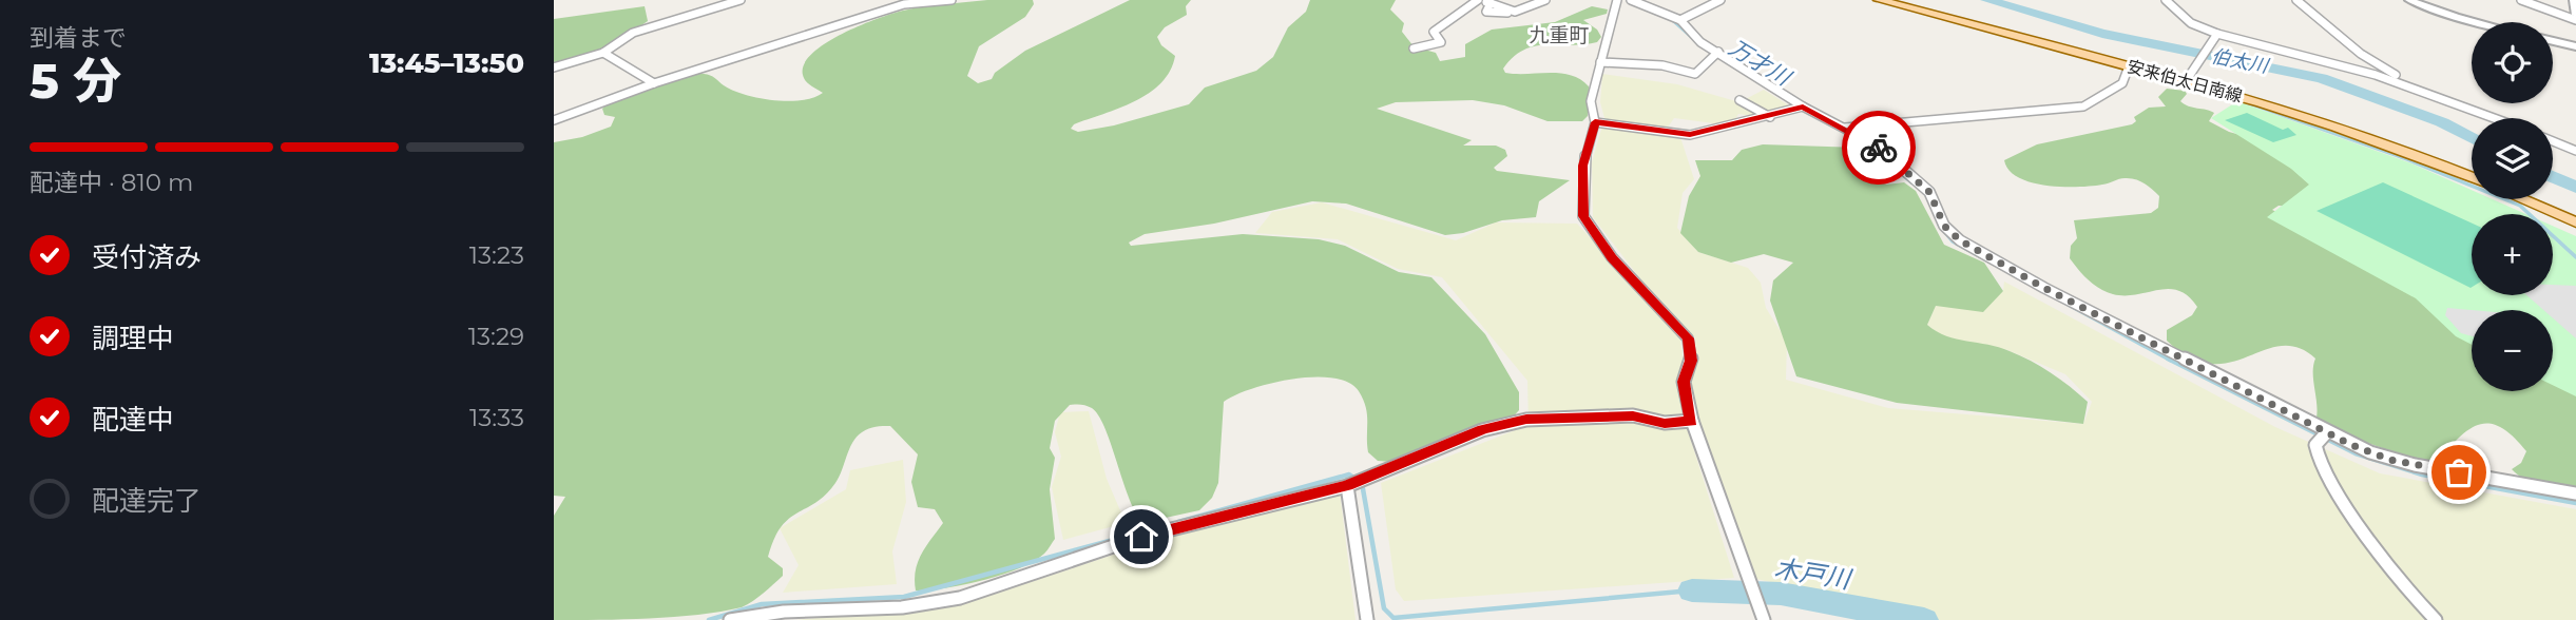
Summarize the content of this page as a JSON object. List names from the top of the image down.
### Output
{
  "streets": {
    "main road": ["安来伯太日南線"]
  },
  "districts": ["九重町"],
  "water": ["伯太川", "万才川", "木戸川"],
  "page": {
    "heading": ["5 分", "到着まで", "13:45–13:50"],
    "map_buttons": ["+", "−"],
    "bar": "配達中 · 810 m",
    "list": [
      ["受付済み", "13:23"],
      ["調理中", "13:29"],
      ["配達中", "13:33"],
      "配達完了"
    ]
  }
}
